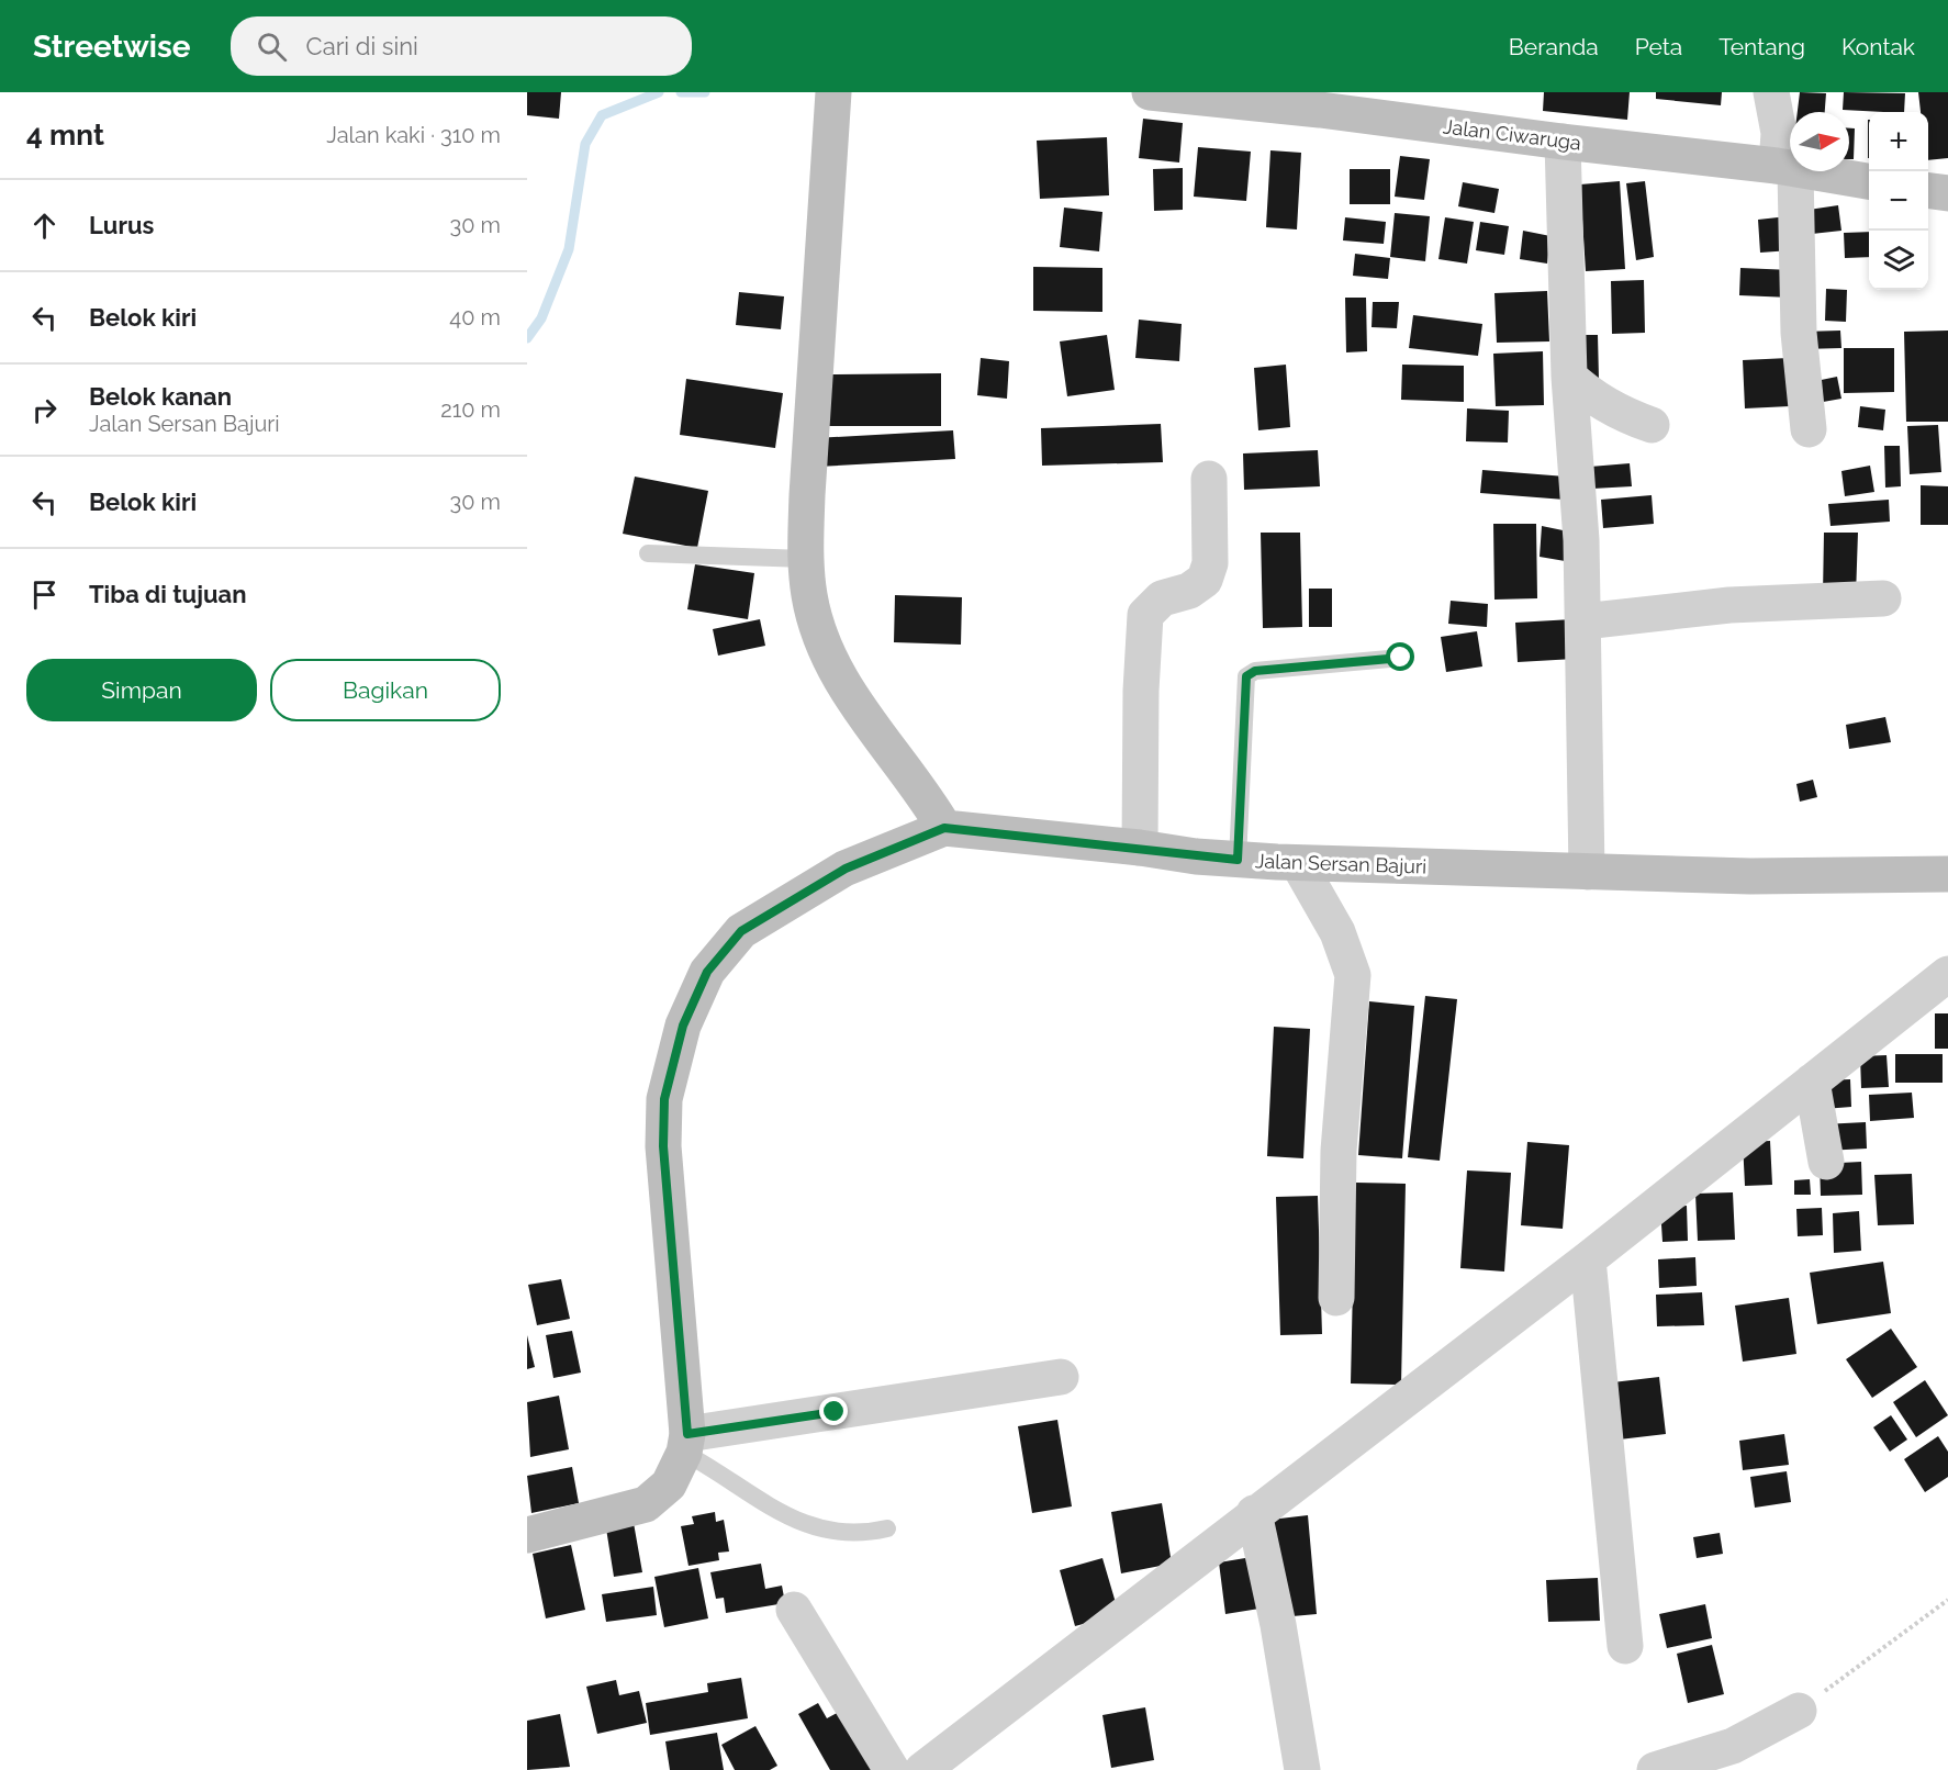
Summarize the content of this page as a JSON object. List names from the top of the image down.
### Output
{
  "streets": {
    "main road": ["Jalan Ciwaruga", "Jalan Sersan Bajuri"]
  },
  "north": "right",
  "page": {
    "header": "Streetwise",
    "search": "Cari di sini",
    "nav": [
      "Beranda",
      "Peta",
      "Tentang",
      "Kontak"
    ],
    "heading": ["4 mnt", "Jalan kaki · 310 m"],
    "map_buttons": ["+", "−"],
    "list": [
      ["Lurus", "30 m"],
      ["Belok kiri", "40 m"],
      ["Belok kanan", "Jalan Sersan Bajuri", "210 m"],
      ["Belok kiri", "30 m"],
      "Tiba di tujuan"
    ],
    "buttons": ["Simpan", "Bagikan"]
  }
}
